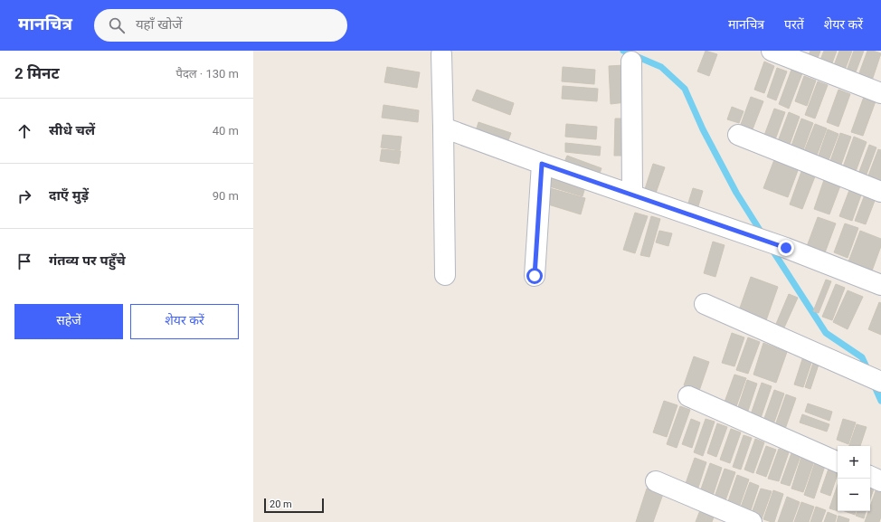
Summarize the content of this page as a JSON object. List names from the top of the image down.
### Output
{
  "scale_bar": "20 m",
  "page": {
    "header": "मानचित्र",
    "search": "यहाँ खोजें",
    "nav": ["मानचित्र", "परतें", "शेयर करें"],
    "heading": ["2 मिनट", "पैदल · 130 m"],
    "list": [
      ["सीधे चलें", "40 m"],
      ["दाएँ मुड़ें", "90 m"],
      "गंतव्य पर पहुँचे"
    ],
    "buttons": ["सहेजें", "शेयर करें"],
    "map_buttons": ["+", "−"],
    "scale": "20 m"
  }
}
